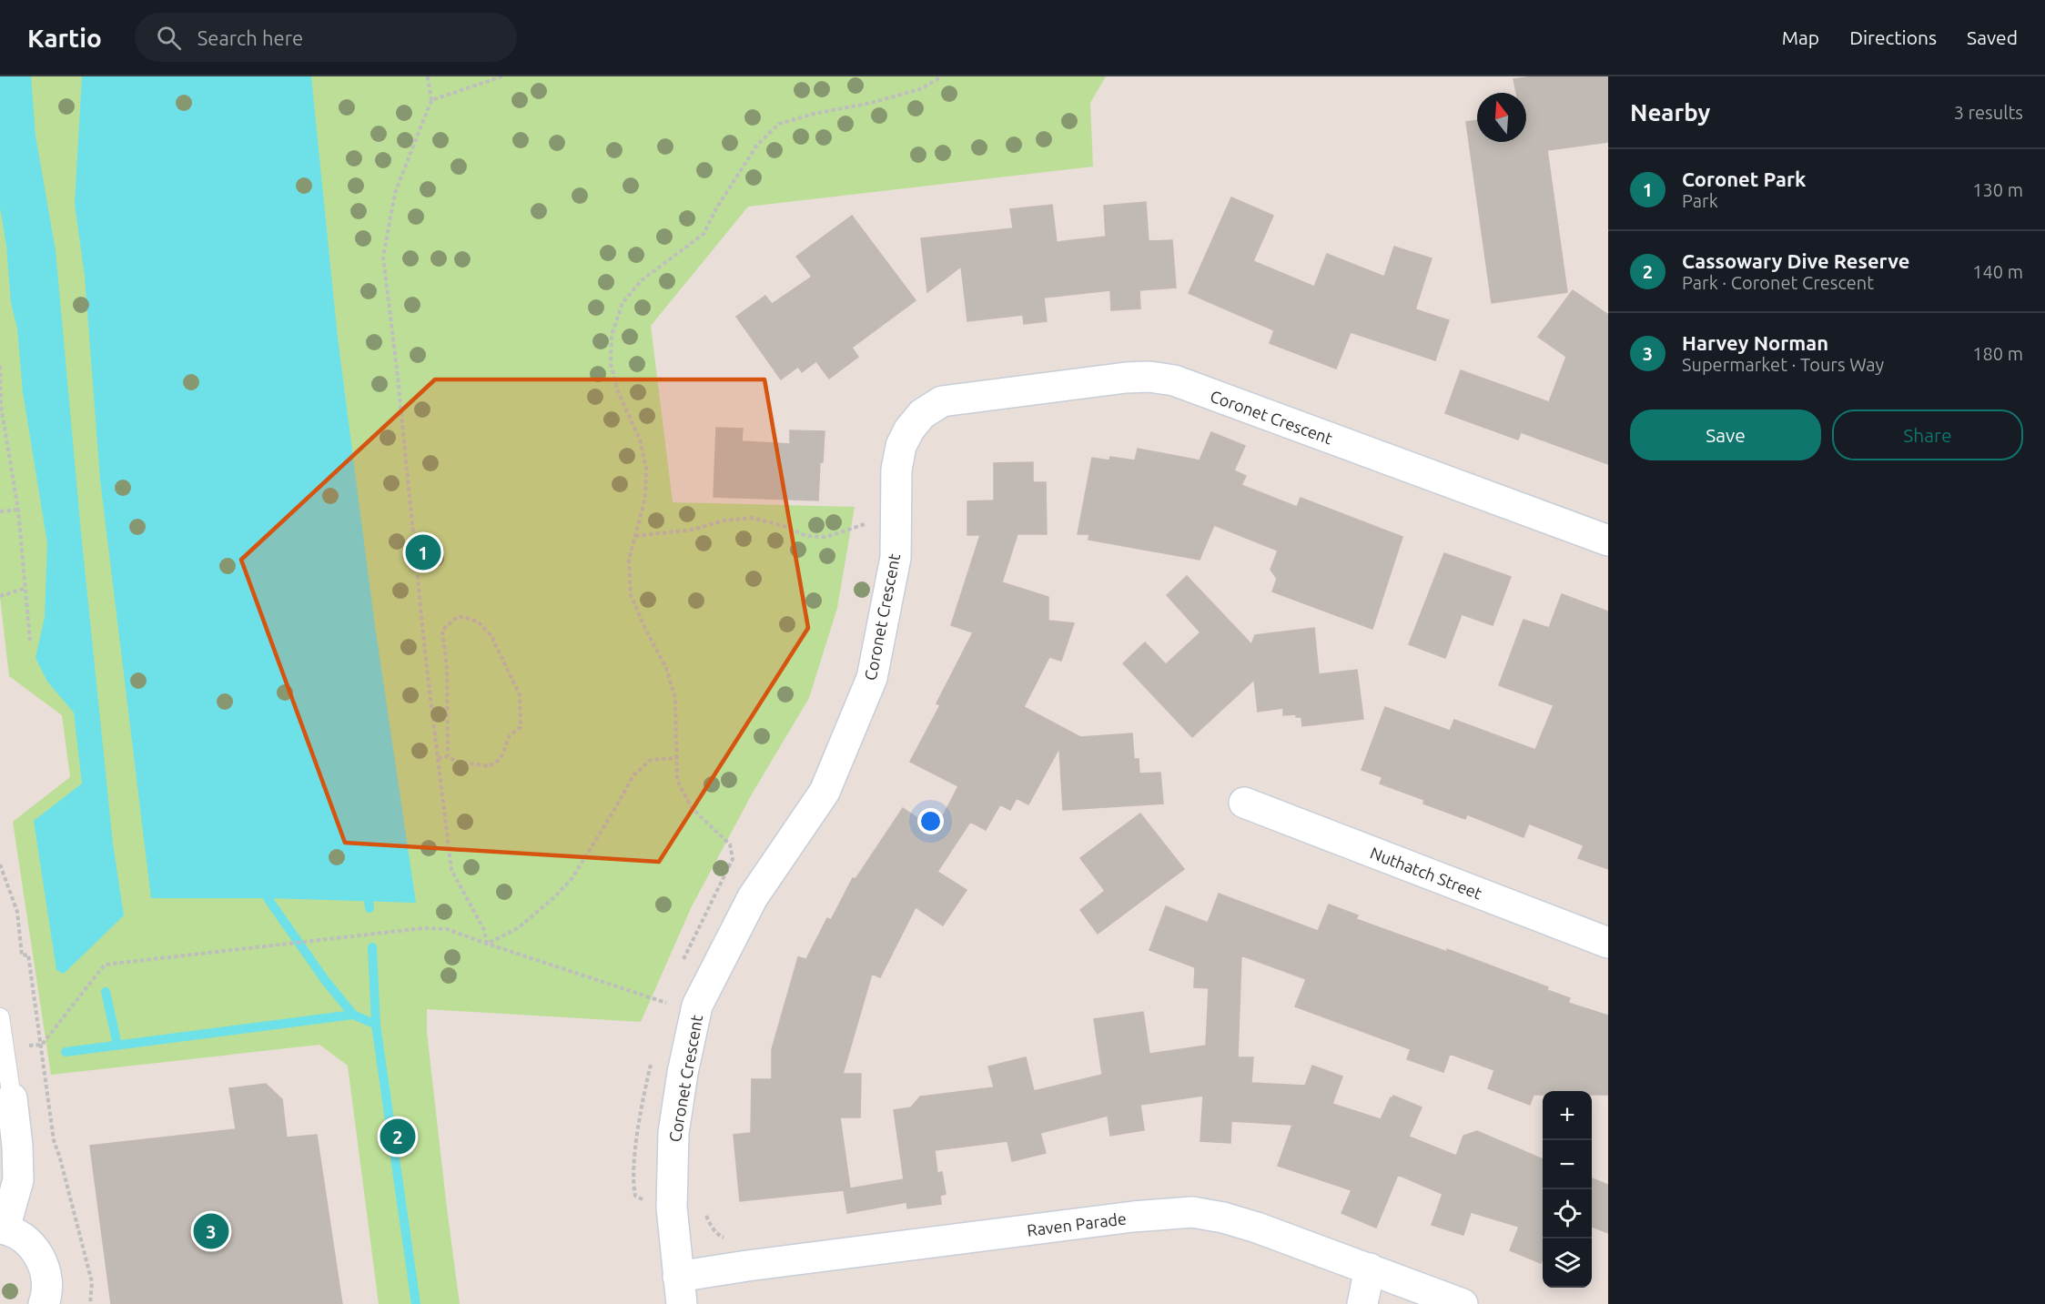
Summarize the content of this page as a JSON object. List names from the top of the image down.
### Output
{
  "streets": {
    "street": ["Coronet Crescent", "Nuthatch Street", "Raven Parade"]
  },
  "crossings": [
    ["Coronet Crescent", "Raven Parade"]
  ],
  "north": "top",
  "page": {
    "header": "Kartio",
    "search": "Search here",
    "nav": ["Map", "Directions", "Saved"],
    "heading": ["Nearby", "3 results"],
    "list": [
      {
        "mark": "1",
        "name": "Coronet Park",
        "note": "Park",
        "value": "130 m"
      },
      {
        "mark": "2",
        "name": "Cassowary Dive Reserve",
        "note": "Park · Coronet Crescent",
        "value": "140 m"
      },
      {
        "mark": "3",
        "name": "Harvey Norman",
        "note": "Supermarket · Tours Way",
        "value": "180 m"
      }
    ],
    "buttons": ["Save", "Share"],
    "pins": ["1", "2", "3"],
    "map_buttons": ["+", "−"]
  }
}
